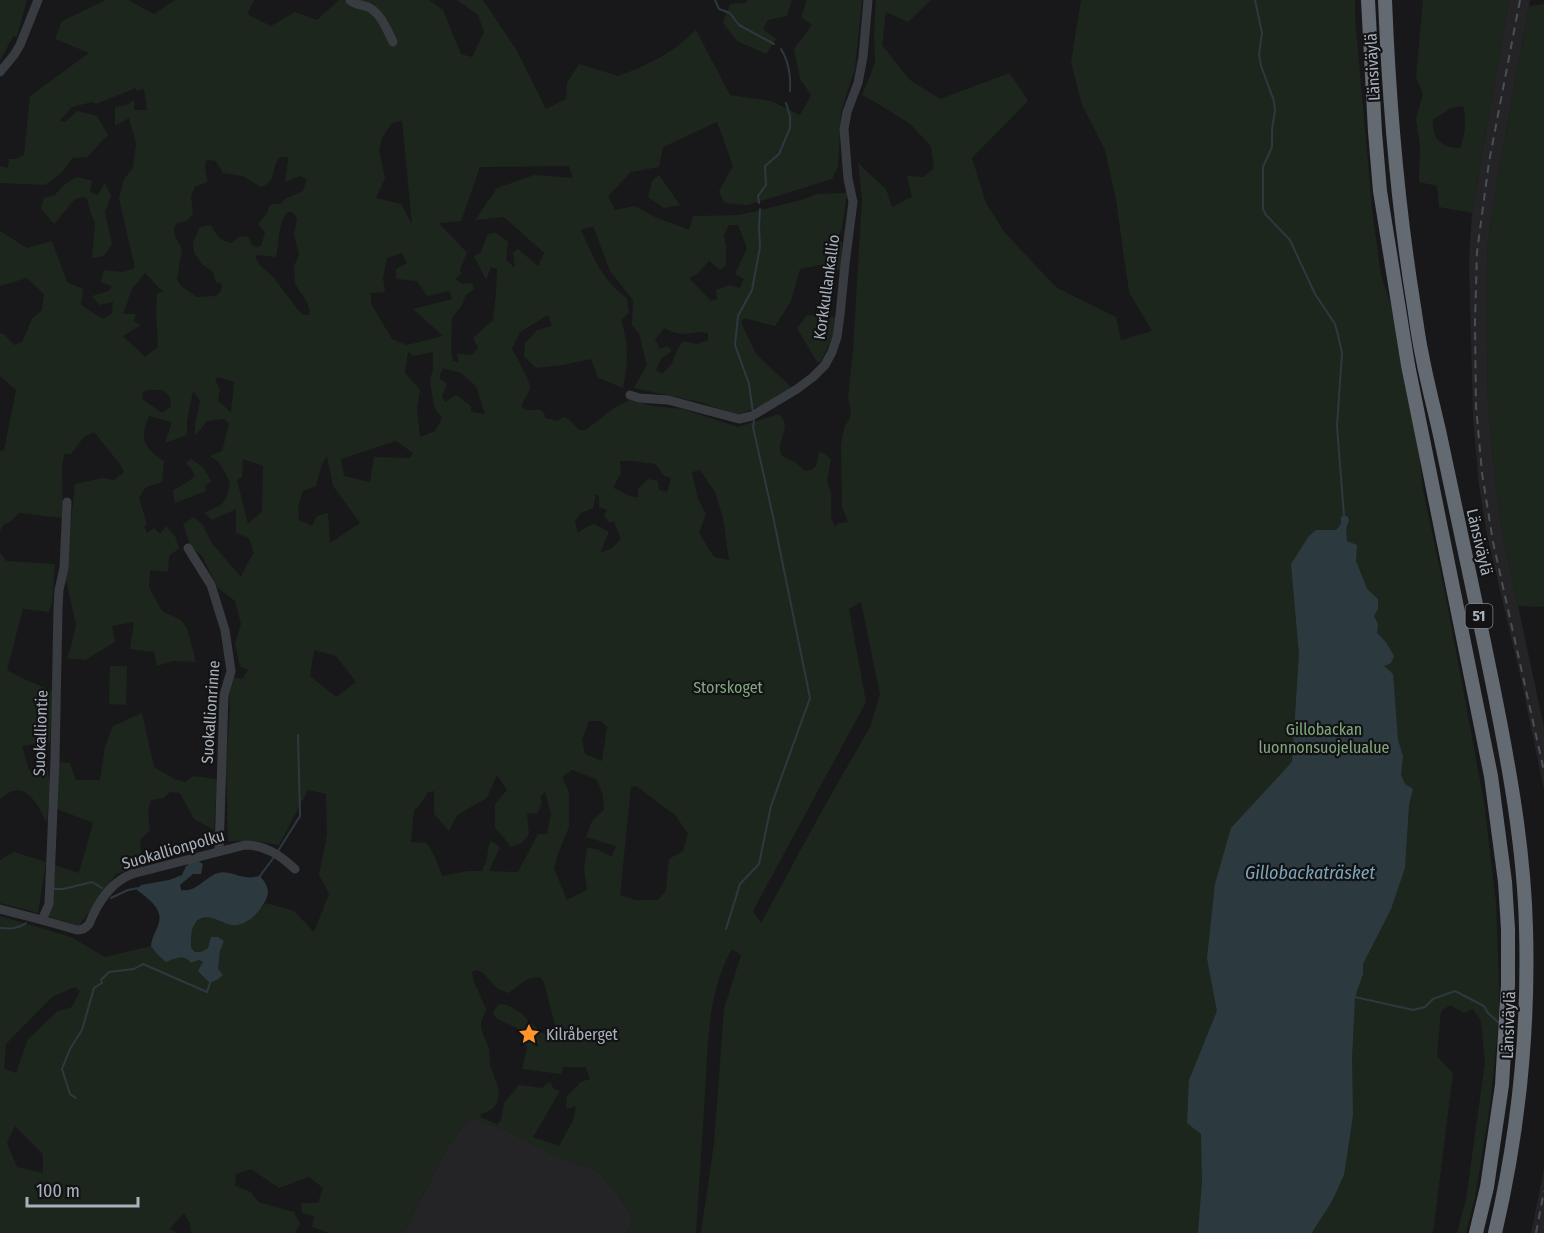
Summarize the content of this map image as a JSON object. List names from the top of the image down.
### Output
{
  "streets": {
    "highway": ["Länsiväylä", "51"],
    "street": [
      "Korkkullankallio",
      "Suokallionrinne",
      "Suokalliontie",
      "Suokallionpolku"
    ]
  },
  "crossings": [
    ["Suokallionrinne", "Suokallionpolku"],
    ["Suokalliontie", "Suokallionpolku"]
  ],
  "water": ["Gillobackaträsket"],
  "parks": ["Storskoget", "Gillobackan luonnonsuojelualue"],
  "places": {
    "place": ["Kilråberget"]
  },
  "scale_bar": "100 m"
}
